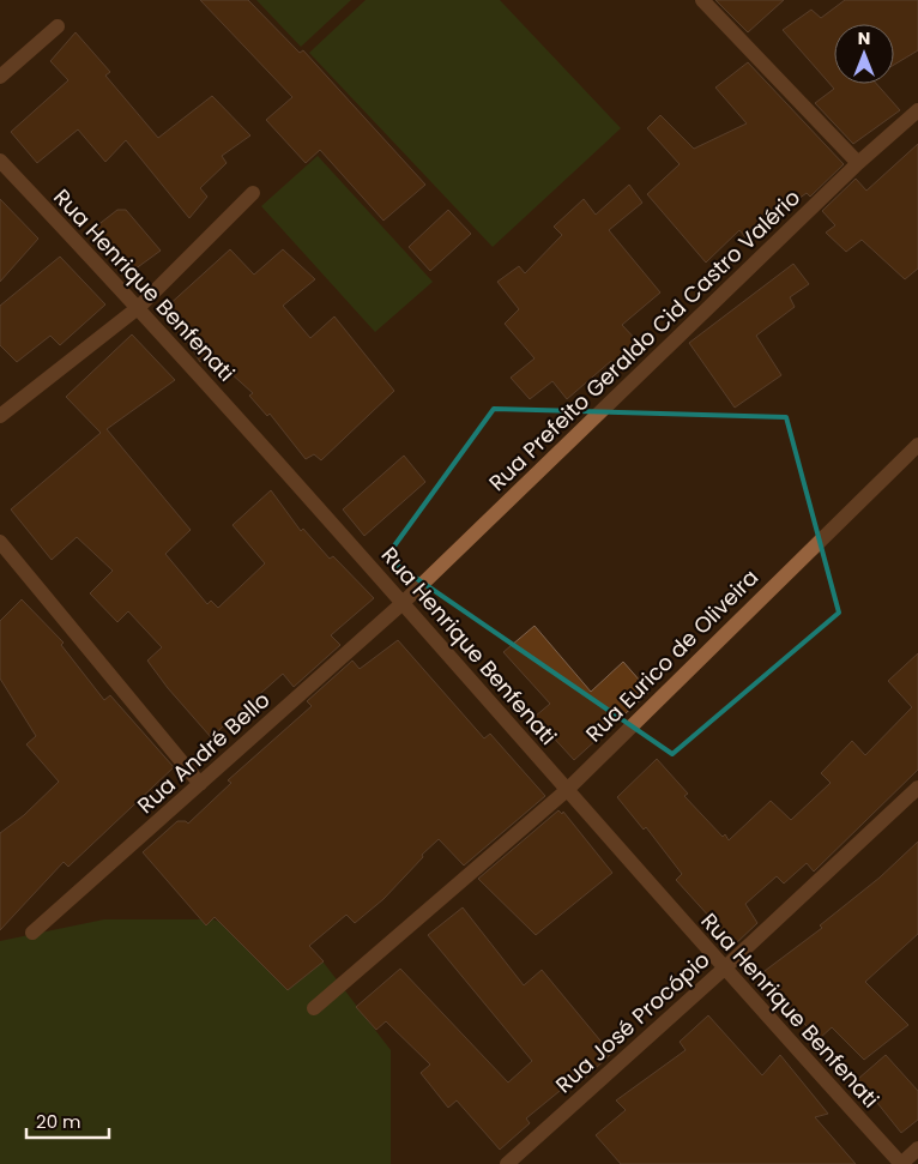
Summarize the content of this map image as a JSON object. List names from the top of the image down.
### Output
{
  "streets": {
    "street": [
      "Rua Henrique Benfenati",
      "Rua Prefeito Geraldo Cid Castro Valério",
      "Rua Eurico de Oliveira",
      "Rua André Bello",
      "Rua José Procópio"
    ]
  },
  "crossings": [
    ["Rua Henrique Benfenati", "Rua Prefeito Geraldo Cid Castro Valério"],
    ["Rua Henrique Benfenati", "Rua Eurico de Oliveira"],
    ["Rua Henrique Benfenati", "Rua André Bello"],
    ["Rua Henrique Benfenati", "Rua José Procópio"],
    ["Rua Prefeito Geraldo Cid Castro Valério", "Rua André Bello"]
  ],
  "scale_bar": "20 m",
  "north": "top"
}
